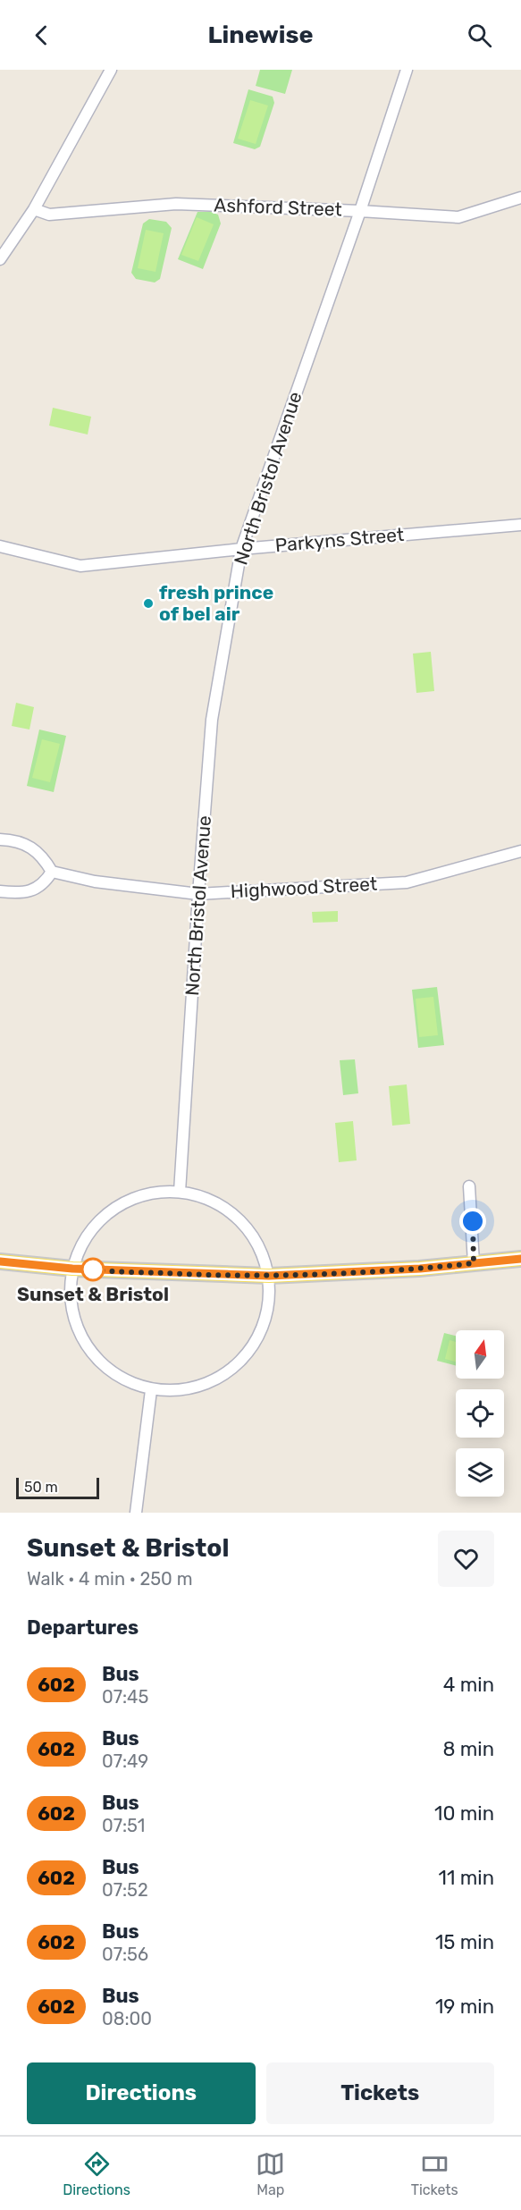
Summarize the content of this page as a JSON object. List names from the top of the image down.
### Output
{
  "streets": {
    "street": [
      "Ashford Street",
      "North Bristol Avenue",
      "Parkyns Street",
      "Highwood Street"
    ]
  },
  "crossings": [
    ["Ashford Street", "North Bristol Avenue"],
    ["North Bristol Avenue", "Parkyns Street"],
    ["North Bristol Avenue", "Highwood Street"]
  ],
  "places": ["fresh prince of bel air", "Sunset & Bristol"],
  "lines": ["bus line 602"],
  "scale_bar": "50 m",
  "north": "top",
  "page": {
    "header": "Linewise",
    "scale": "50 m",
    "heading": [
      ["Sunset & Bristol", "Walk · 4 min · 250 m"],
      "Departures"
    ],
    "list": [
      {
        "mark": "602",
        "name": "Bus",
        "note": "07:45",
        "value": "4 min"
      },
      {
        "mark": "602",
        "name": "Bus",
        "note": "07:49",
        "value": "8 min"
      },
      {
        "mark": "602",
        "name": "Bus",
        "note": "07:51",
        "value": "10 min"
      },
      {
        "mark": "602",
        "name": "Bus",
        "note": "07:52",
        "value": "11 min"
      },
      {
        "mark": "602",
        "name": "Bus",
        "note": "07:56",
        "value": "15 min"
      },
      {
        "mark": "602",
        "name": "Bus",
        "note": "08:00",
        "value": "19 min"
      }
    ],
    "buttons": ["Directions", "Tickets"],
    "tabs": ["Directions", "Map", "Tickets"]
  }
}
